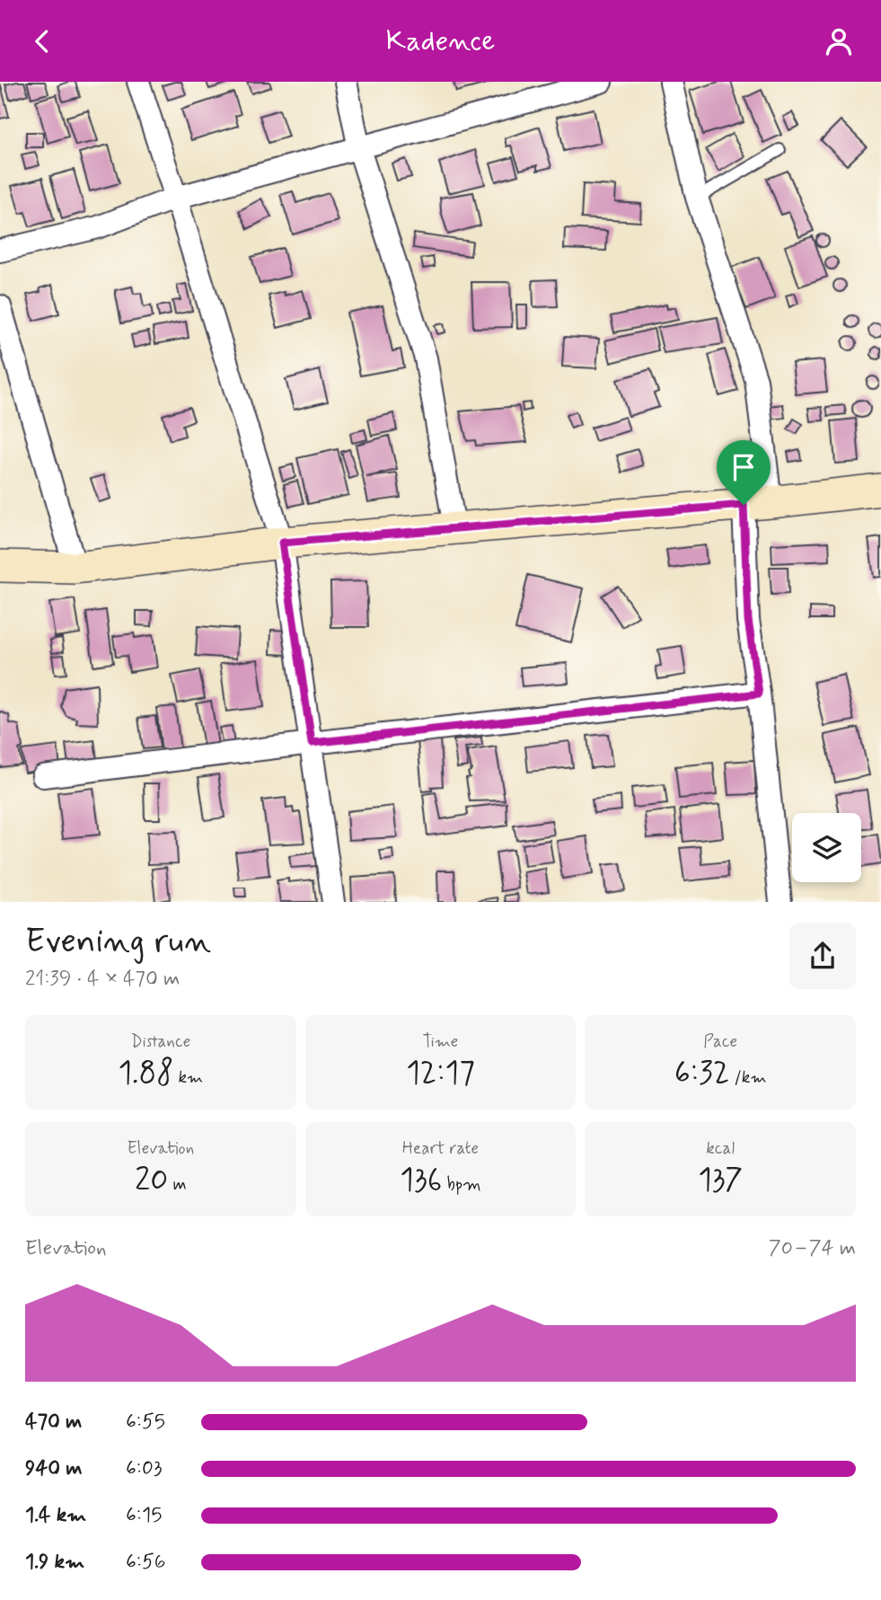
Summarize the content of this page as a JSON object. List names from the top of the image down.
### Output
{
  "page": {
    "header": "Kadence",
    "heading": ["Evening run", "21:39 · 4 × 470 m"],
    "stats": [
      ["Distance", "1.88 km"],
      ["Time", "12:17"],
      ["Pace", "6:32 /km"],
      ["Elevation", "20 m"],
      ["Heart rate", "136 bpm"],
      ["kcal", "137"]
    ],
    "chart": ["Elevation", "70–74 m"],
    "list": [
      {
        "name": "470 m",
        "note": "6:55"
      },
      {
        "name": "940 m",
        "note": "6:03"
      },
      {
        "name": "1.4 km",
        "note": "6:15"
      },
      {
        "name": "1.9 km",
        "note": "6:56"
      }
    ]
  }
}
